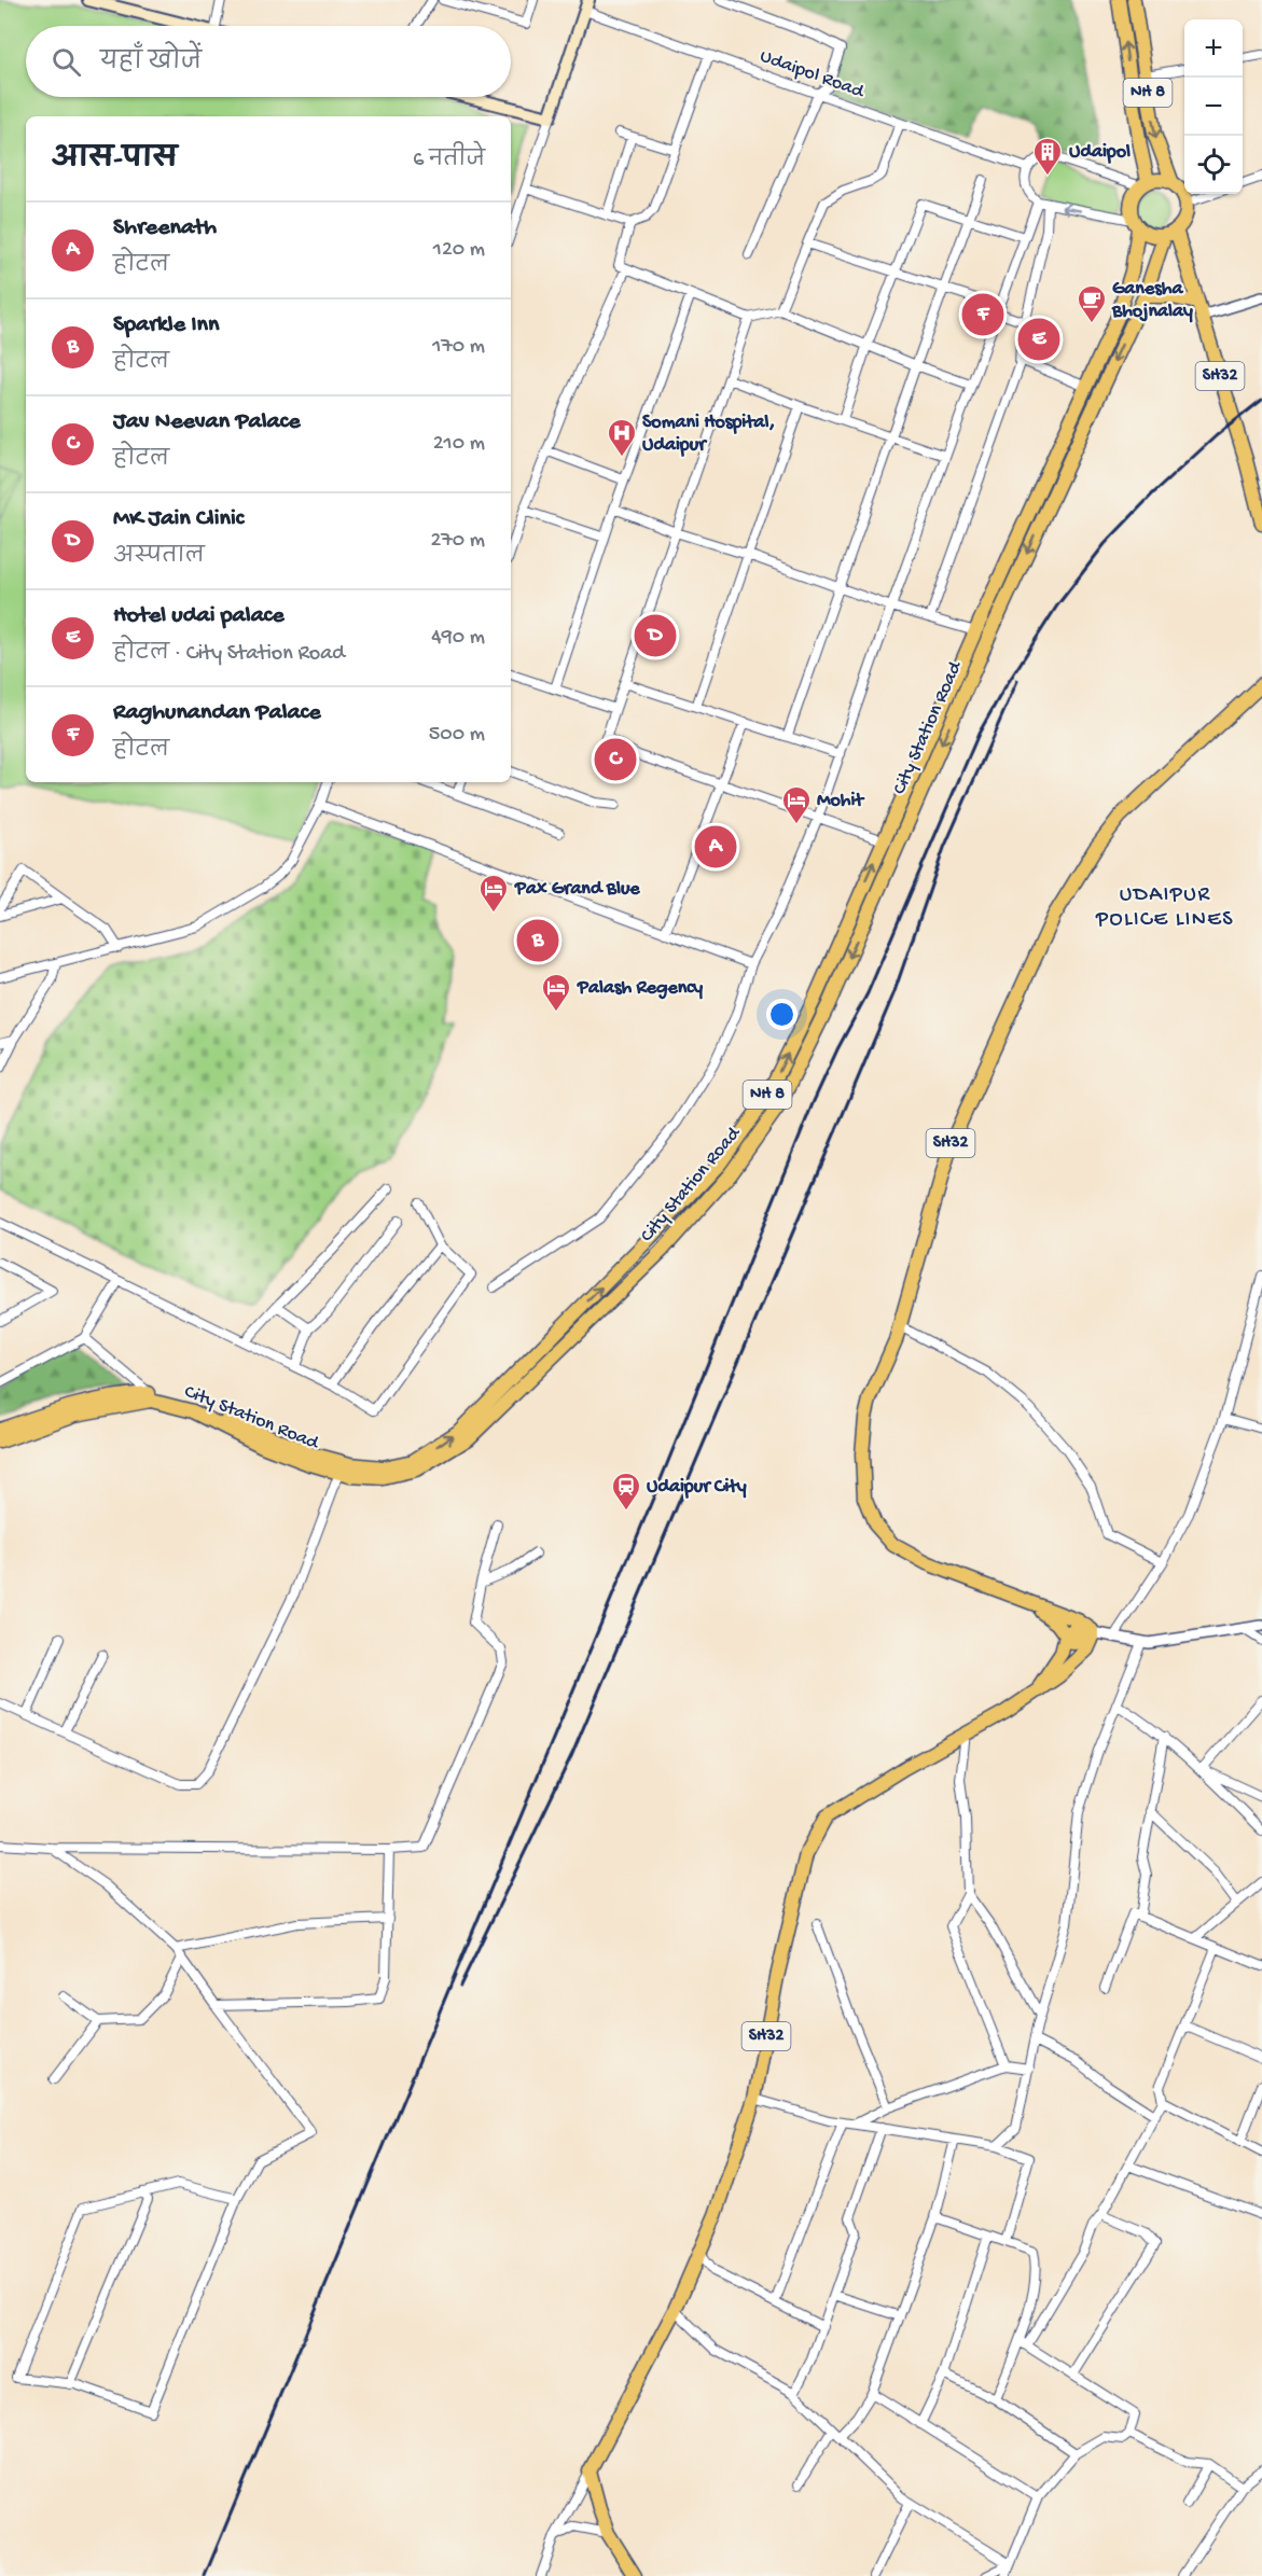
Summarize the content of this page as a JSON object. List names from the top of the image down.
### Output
{
  "streets": {
    "main road": ["NH 8", "SH32", "City Station Road"],
    "street": ["Udaipol Road"]
  },
  "crossings": [
    ["NH 8", "SH32"],
    ["NH 8", "City Station Road"],
    ["SH32", "City Station Road"]
  ],
  "districts": ["UDAIPUR POLICE LINES"],
  "places": {
    "building": ["Udaipol"],
    "cafe": ["Ganesha Bhojnalay"],
    "hospital": ["Somani Hospital, Udaipur"],
    "hotel": ["Mohit", "Pax Grand Blue", "Palash Regency"],
    "station": ["Udaipur City"]
  },
  "page": {
    "map_buttons": ["+", "−"],
    "search": "यहाँ खोजें",
    "heading": ["आस-पास", "6 नतीजे"],
    "list": [
      {
        "mark": "A",
        "name": "Shreenath",
        "note": "होटल",
        "value": "120 m"
      },
      {
        "mark": "B",
        "name": "Sparkle Inn",
        "note": "होटल",
        "value": "170 m"
      },
      {
        "mark": "C",
        "name": "Jav Neevan Palace",
        "note": "होटल",
        "value": "210 m"
      },
      {
        "mark": "D",
        "name": "MK Jain Clinic",
        "note": "अस्पताल",
        "value": "270 m"
      },
      {
        "mark": "E",
        "name": "Hotel udai palace",
        "note": "होटल · City Station Road",
        "value": "490 m"
      },
      {
        "mark": "F",
        "name": "Raghunandan Palace",
        "note": "होटल",
        "value": "500 m"
      }
    ],
    "pins": [
      "F",
      "E",
      "D",
      "C",
      "A",
      "B"
    ]
  }
}
